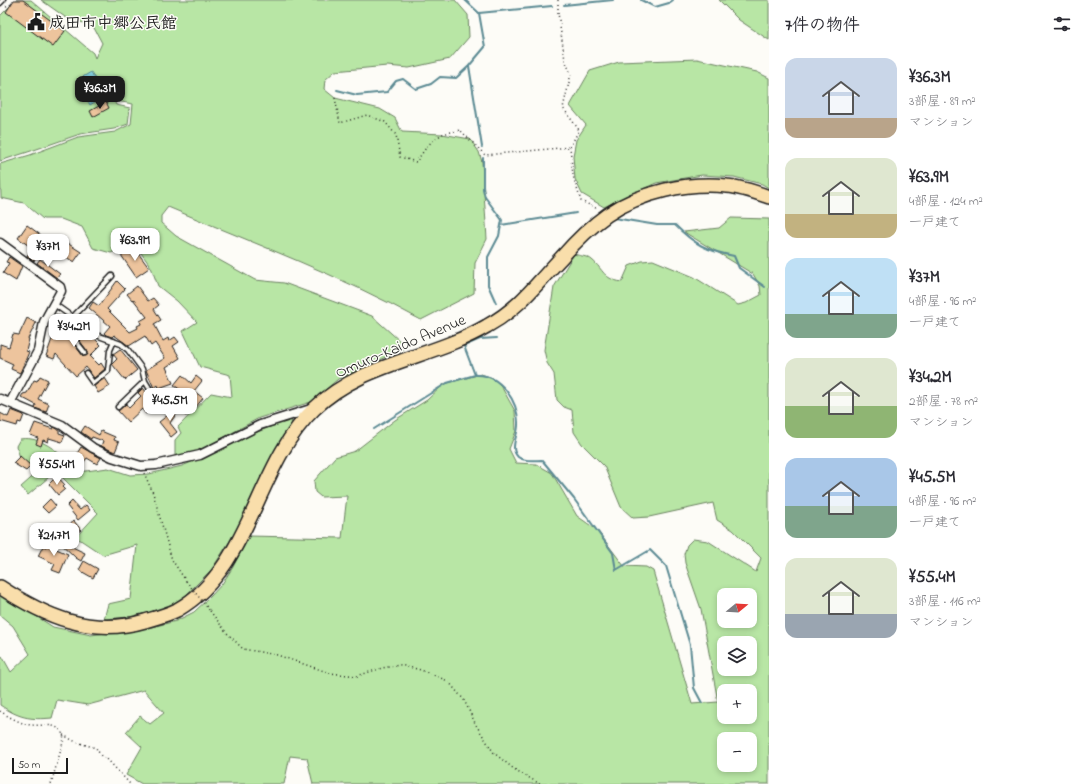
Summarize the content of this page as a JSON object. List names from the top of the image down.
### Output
{
  "streets": {
    "main road": ["Omuro-Kaido Avenue"]
  },
  "places": {
    "public building": ["成田市中郷公民館"]
  },
  "scale_bar": "50 m",
  "north": "right",
  "page": {
    "heading": "7件の物件",
    "list": [
      {
        "name": "¥36.3M",
        "note": "3部屋 · 89 m² · マンション"
      },
      {
        "name": "¥63.9M",
        "note": "4部屋 · 124 m² · 一戸建て"
      },
      {
        "name": "¥37M",
        "note": "4部屋 · 96 m² · 一戸建て"
      },
      {
        "name": "¥34.2M",
        "note": "2部屋 · 78 m² · マンション"
      },
      {
        "name": "¥45.5M",
        "note": "4部屋 · 96 m² · 一戸建て"
      },
      {
        "name": "¥55.4M",
        "note": "3部屋 · 116 m² · マンション"
      }
    ],
    "price": [
      "¥36.3M",
      "¥63.9M",
      "¥37M",
      "¥34.2M",
      "¥45.5M",
      "¥55.4M",
      "¥21.7M"
    ],
    "map_buttons": ["+", "−"],
    "scale": "50 m"
  }
}
